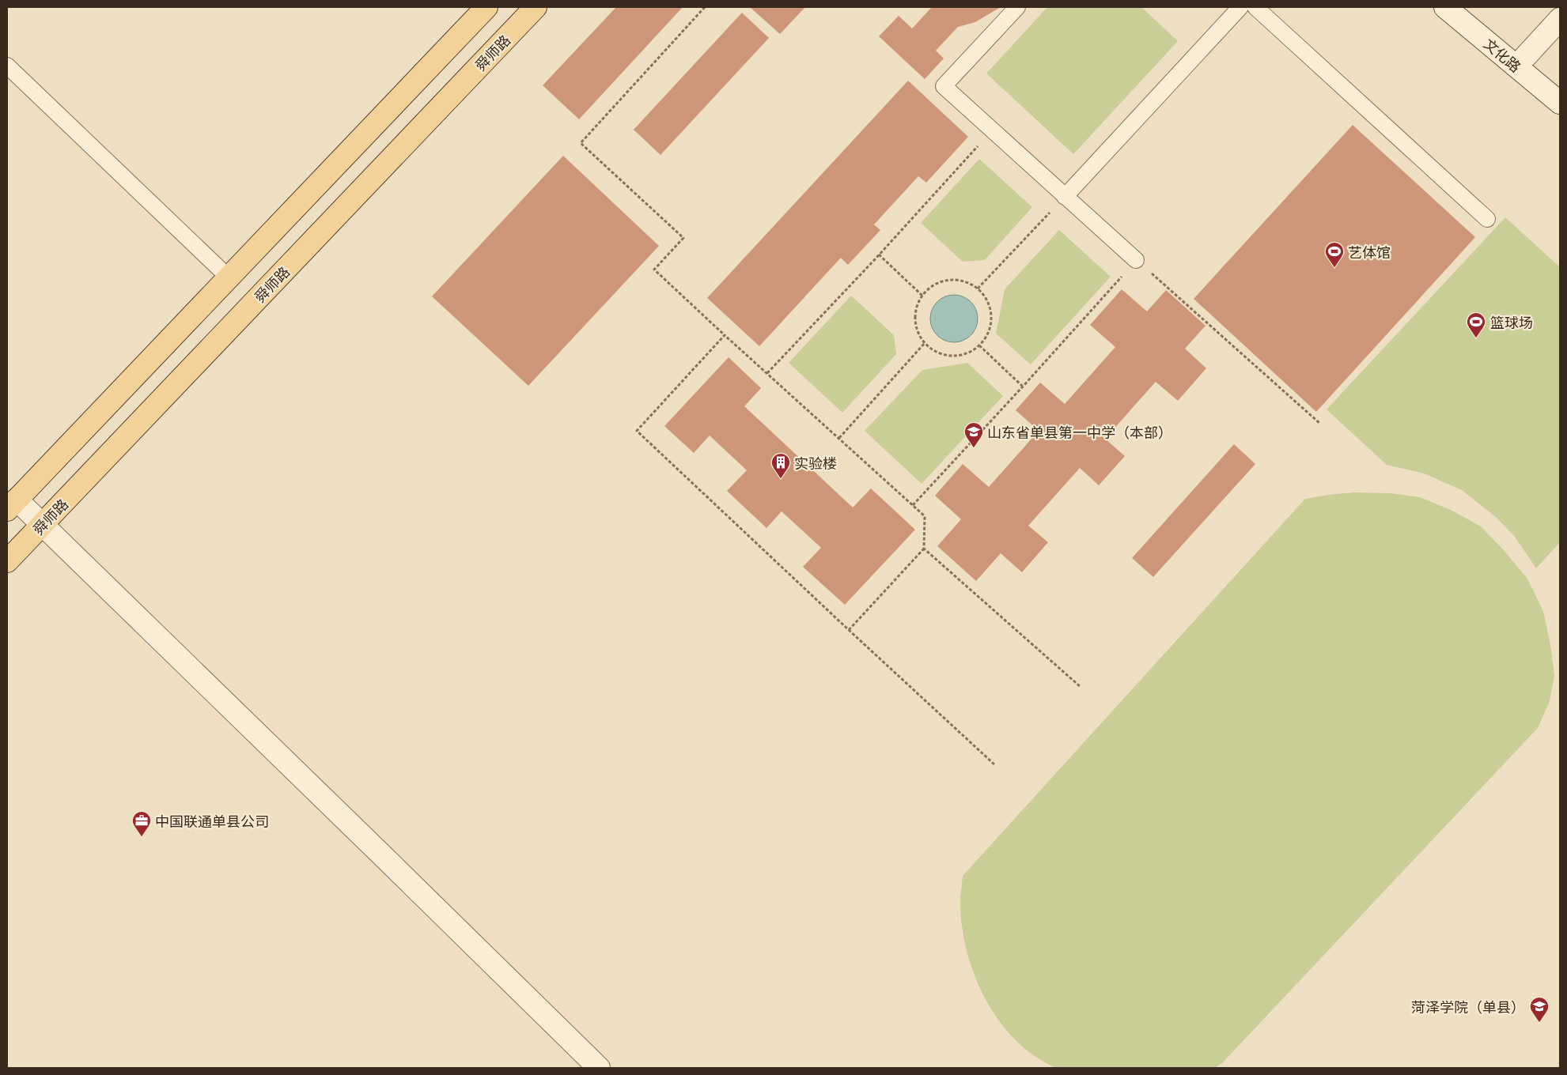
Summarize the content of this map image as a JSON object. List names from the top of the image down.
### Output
{
  "streets": {
    "main road": ["舜师路"],
    "street": ["文化路"]
  },
  "places": {
    "sports": ["艺体馆", "篮球场"],
    "school or university": ["山东省单县第一中学（本部）", "菏泽学院（单县）"],
    "building": ["实验楼"],
    "office": ["中国联通单县公司"]
  }
}
